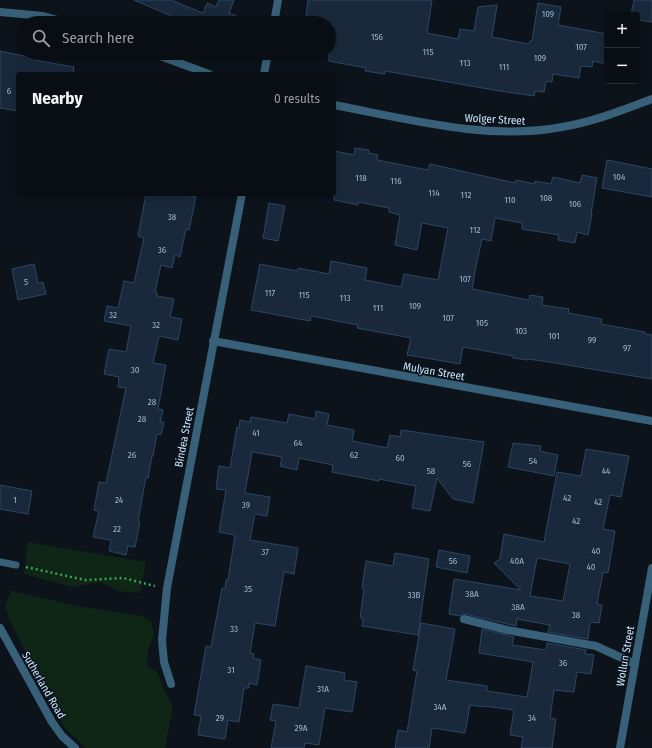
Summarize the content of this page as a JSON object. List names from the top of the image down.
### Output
{
  "streets": {
    "street": [
      "Wolger Street",
      "Mulyan Street",
      "Bindea Street",
      "Wollun Street",
      "Sutherland Road"
    ]
  },
  "crossings": [
    ["Mulyan Street", "Bindea Street"]
  ],
  "house_numbers": [
    "109",
    "156",
    "107",
    "115",
    "109",
    "113",
    "111",
    "6",
    "104",
    "118",
    "116",
    "114",
    "112",
    "108",
    "110",
    "106",
    "38",
    "112",
    "36",
    "107",
    "5",
    "117",
    "115",
    "113",
    "109",
    "111",
    "32",
    "107",
    "105",
    "32",
    "103",
    "101",
    "99",
    "97",
    "30",
    "28",
    "28",
    "41",
    "64",
    "26",
    "62",
    "60",
    "54",
    "56",
    "58",
    "44",
    "42",
    "1",
    "24",
    "42",
    "39",
    "42",
    "22",
    "40",
    "37",
    "56",
    "40A",
    "40",
    "35",
    "38A",
    "33B",
    "38A",
    "38",
    "33",
    "36",
    "31",
    "31A",
    "34A",
    "29",
    "34",
    "29A"
  ],
  "page": {
    "map_buttons": ["+", "−"],
    "search": "Search here",
    "heading": ["Nearby", "0 results"]
  }
}
